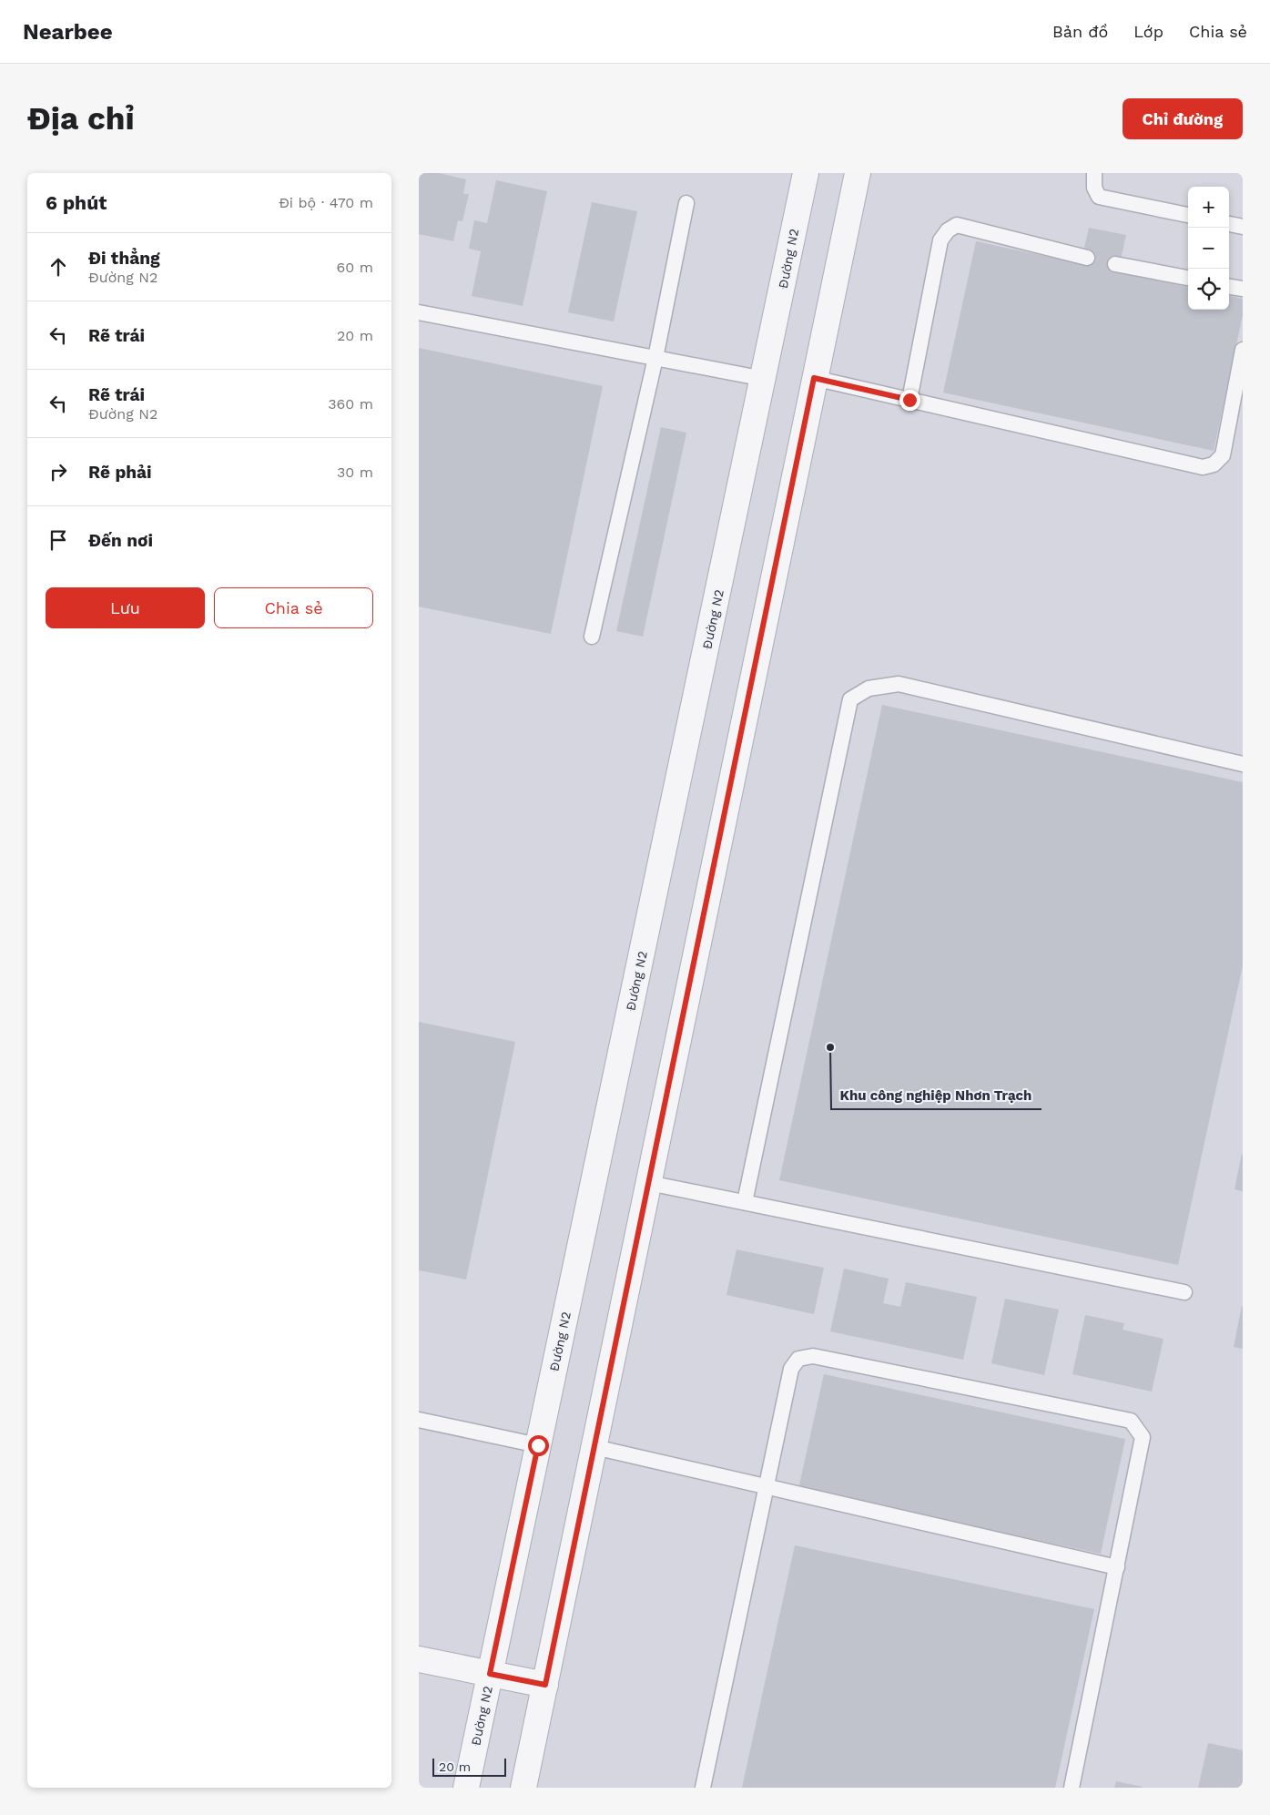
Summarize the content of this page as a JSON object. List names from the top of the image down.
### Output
{
  "streets": {
    "street": ["Đường N2"]
  },
  "places": ["Khu công nghiệp Nhơn Trạch"],
  "scale_bar": "20 m",
  "page": {
    "header": "Nearbee",
    "nav": ["Bản đồ", "Lớp", "Chia sẻ"],
    "buttons": [
      "Chỉ đường",
      ["Lưu", "Chia sẻ"]
    ],
    "title": "Địa chỉ",
    "heading": ["6 phút", "Đi bộ · 470 m"],
    "map_buttons": ["+", "−"],
    "list": [
      ["Đi thẳng", "Đường N2", "60 m"],
      ["Rẽ trái", "20 m"],
      ["Rẽ trái", "Đường N2", "360 m"],
      ["Rẽ phải", "30 m"],
      "Đến nơi"
    ],
    "scale": "20 m"
  }
}
